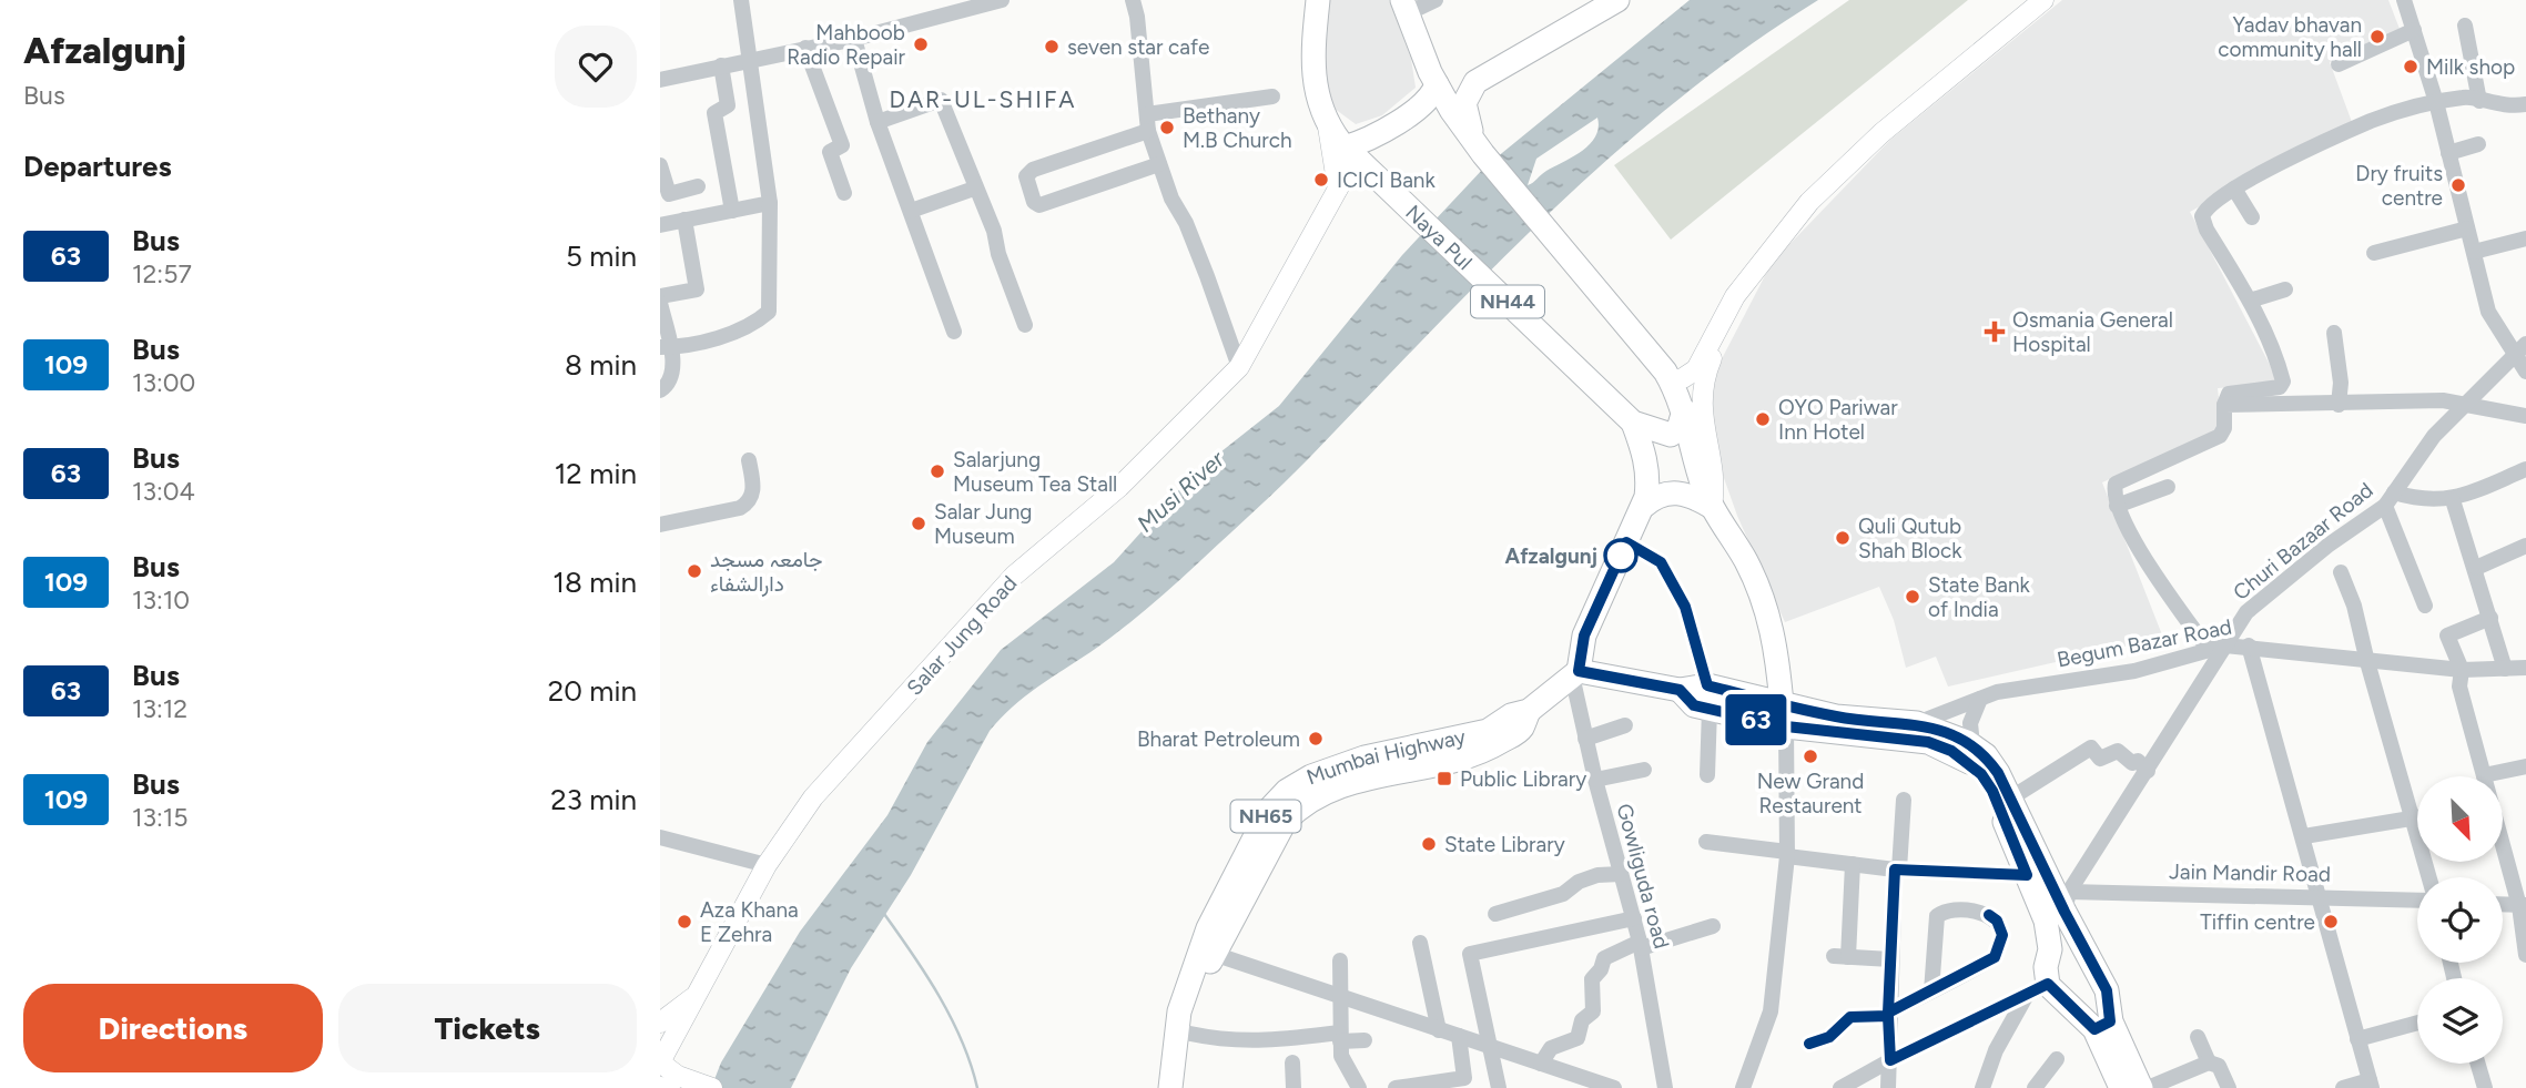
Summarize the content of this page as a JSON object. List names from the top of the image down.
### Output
{
  "streets": {
    "highway": [
      "Naya Pul",
      "NH44",
      "Mumbai Highway",
      "NH65"
    ],
    "main road": ["Salar Jung Road"],
    "street": [
      "Churi Bazaar Road",
      "Begum Bazar Road",
      "Jain Mandir Road",
      "Gowliguda road"
    ]
  },
  "crossings": [
    ["Naya Pul", "NH44"],
    ["Naya Pul", "Salar Jung Road"],
    ["NH44", "Salar Jung Road"],
    ["NH44", "Mumbai Highway"],
    ["NH44", "Gowliguda road"],
    ["Churi Bazaar Road", "Begum Bazar Road"],
    ["Churi Bazaar Road", "Jain Mandir Road"],
    ["Mumbai Highway", "Gowliguda road"]
  ],
  "districts": ["DAR-UL-SHIFA"],
  "water": ["Musi River"],
  "places": {
    "other": [
      "Yadav bhavan community hall",
      "Mahboob Radio Repair",
      "seven star cafe",
      "Milk shop",
      "Bethany M.B Church",
      "ICICI Bank",
      "Dry fruits centre",
      "OYO Pariwar Inn Hotel",
      "Salarjung Museum Tea Stall",
      "Salar Jung Museum",
      "Quli Qutub Shah Block",
      "Afzalgunj",
      "جامعہ مسجد دارالشفاء",
      "State Bank of India",
      "Bharat Petroleum",
      "New Grand Restaurent",
      "State Library",
      "Aza Khana E Zehra",
      "Tiffin centre"
    ],
    "health": ["Osmania General Hospital"],
    "transit": ["Public Library"]
  },
  "lines": ["bus line 63"],
  "north": "bottom right",
  "page": {
    "heading": [
      ["Afzalgunj", "Bus"],
      "Departures"
    ],
    "on_map": "63",
    "list": [
      {
        "mark": "63",
        "name": "Bus",
        "note": "12:57",
        "value": "5 min"
      },
      {
        "mark": "109",
        "name": "Bus",
        "note": "13:00",
        "value": "8 min"
      },
      {
        "mark": "63",
        "name": "Bus",
        "note": "13:04",
        "value": "12 min"
      },
      {
        "mark": "109",
        "name": "Bus",
        "note": "13:10",
        "value": "18 min"
      },
      {
        "mark": "63",
        "name": "Bus",
        "note": "13:12",
        "value": "20 min"
      },
      {
        "mark": "109",
        "name": "Bus",
        "note": "13:15",
        "value": "23 min"
      }
    ],
    "buttons": ["Directions", "Tickets"]
  }
}
